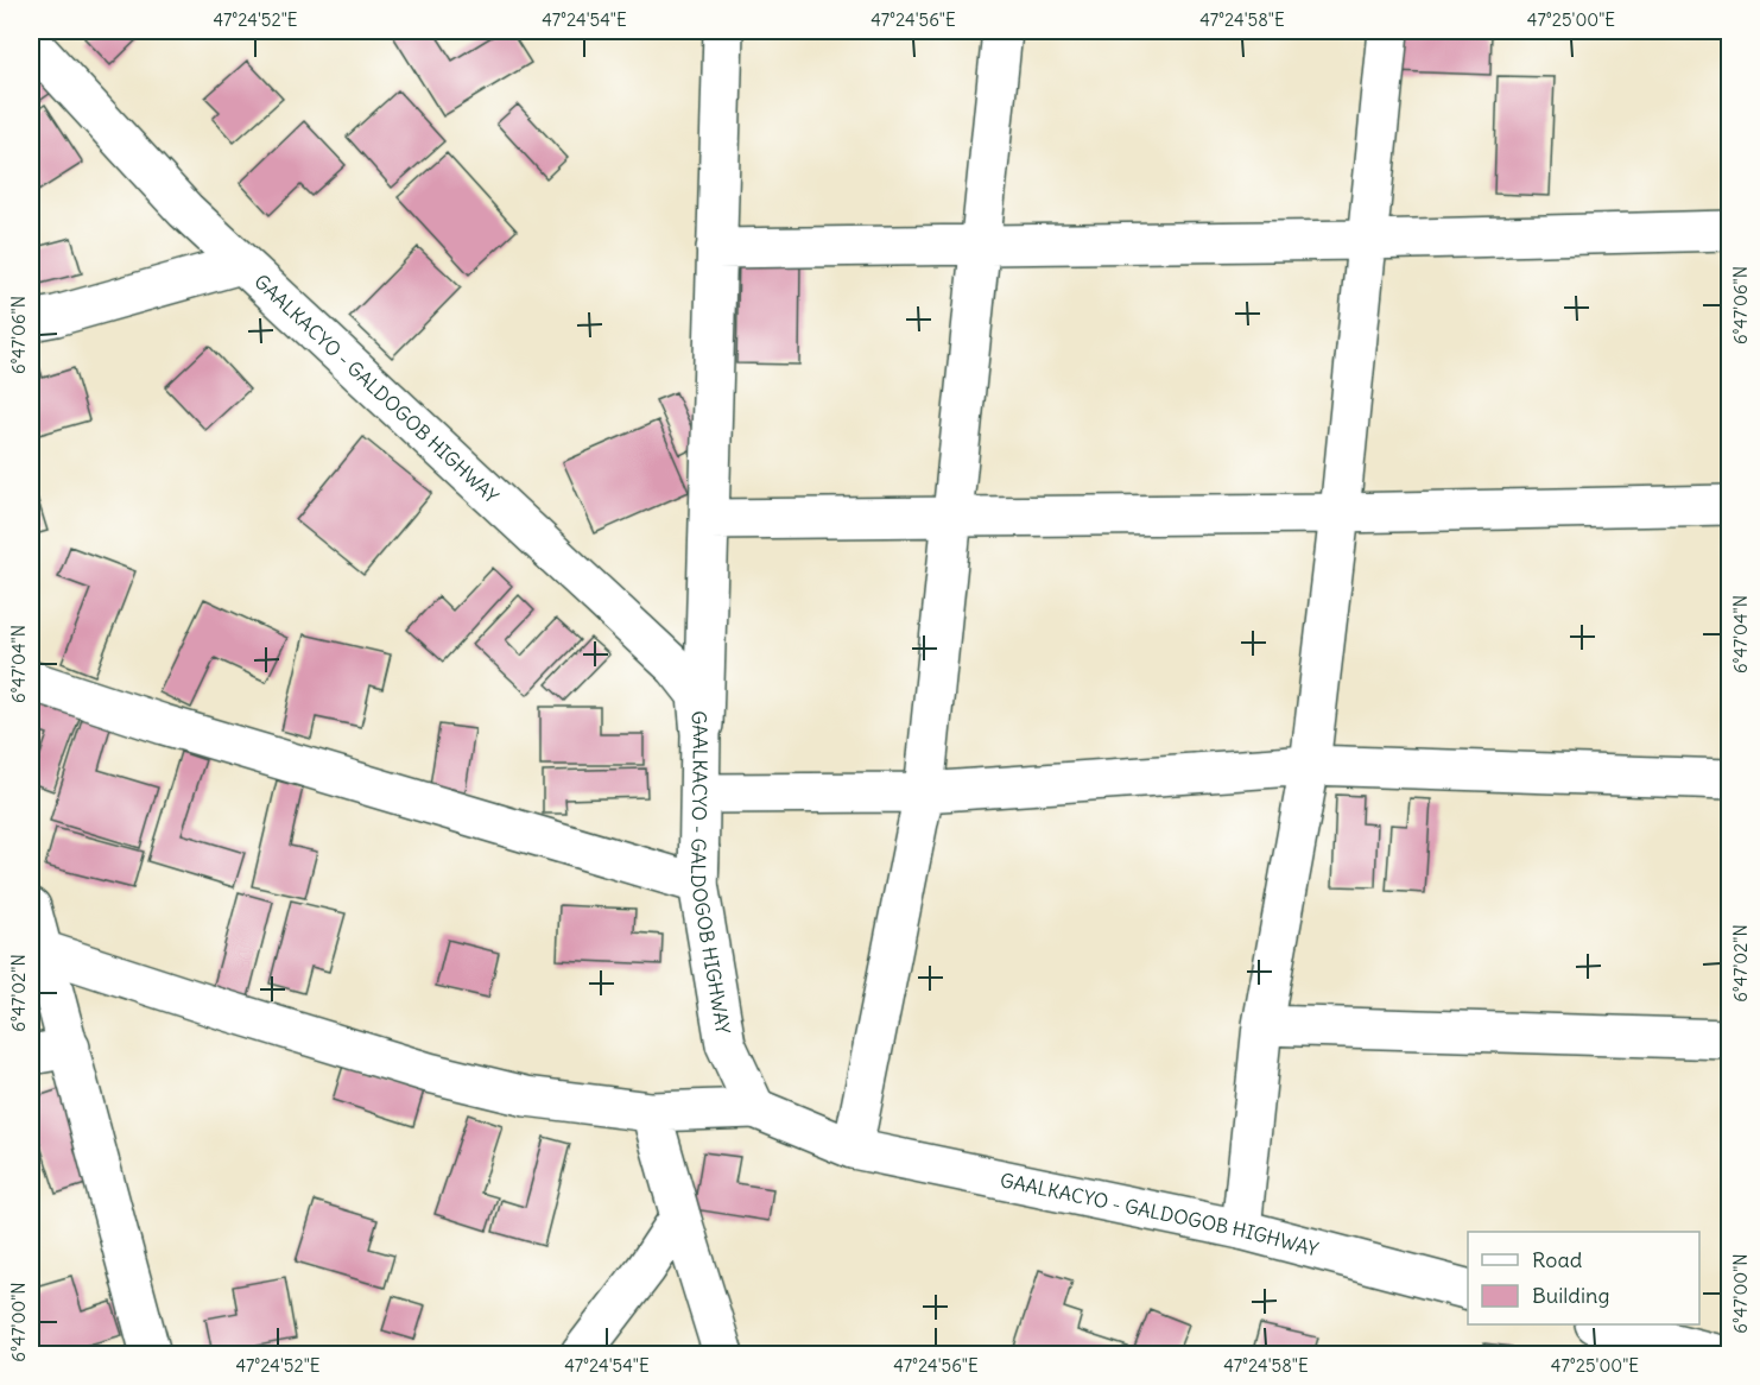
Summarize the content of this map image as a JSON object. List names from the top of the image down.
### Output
{
  "streets": {
    "street": ["GAALKACYO - GALDOGOB HIGHWAY"]
  },
  "legend": ["Road", "Building"],
  "coordinates": [
    "47°24'52\"E",
    "47°24'54\"E",
    "47°24'56\"E",
    "47°24'58\"E",
    "47°25'00\"E",
    "6°47'06\"N",
    "6°47'04\"N",
    "6°47'02\"N",
    "6°47'00\"N"
  ]
}
